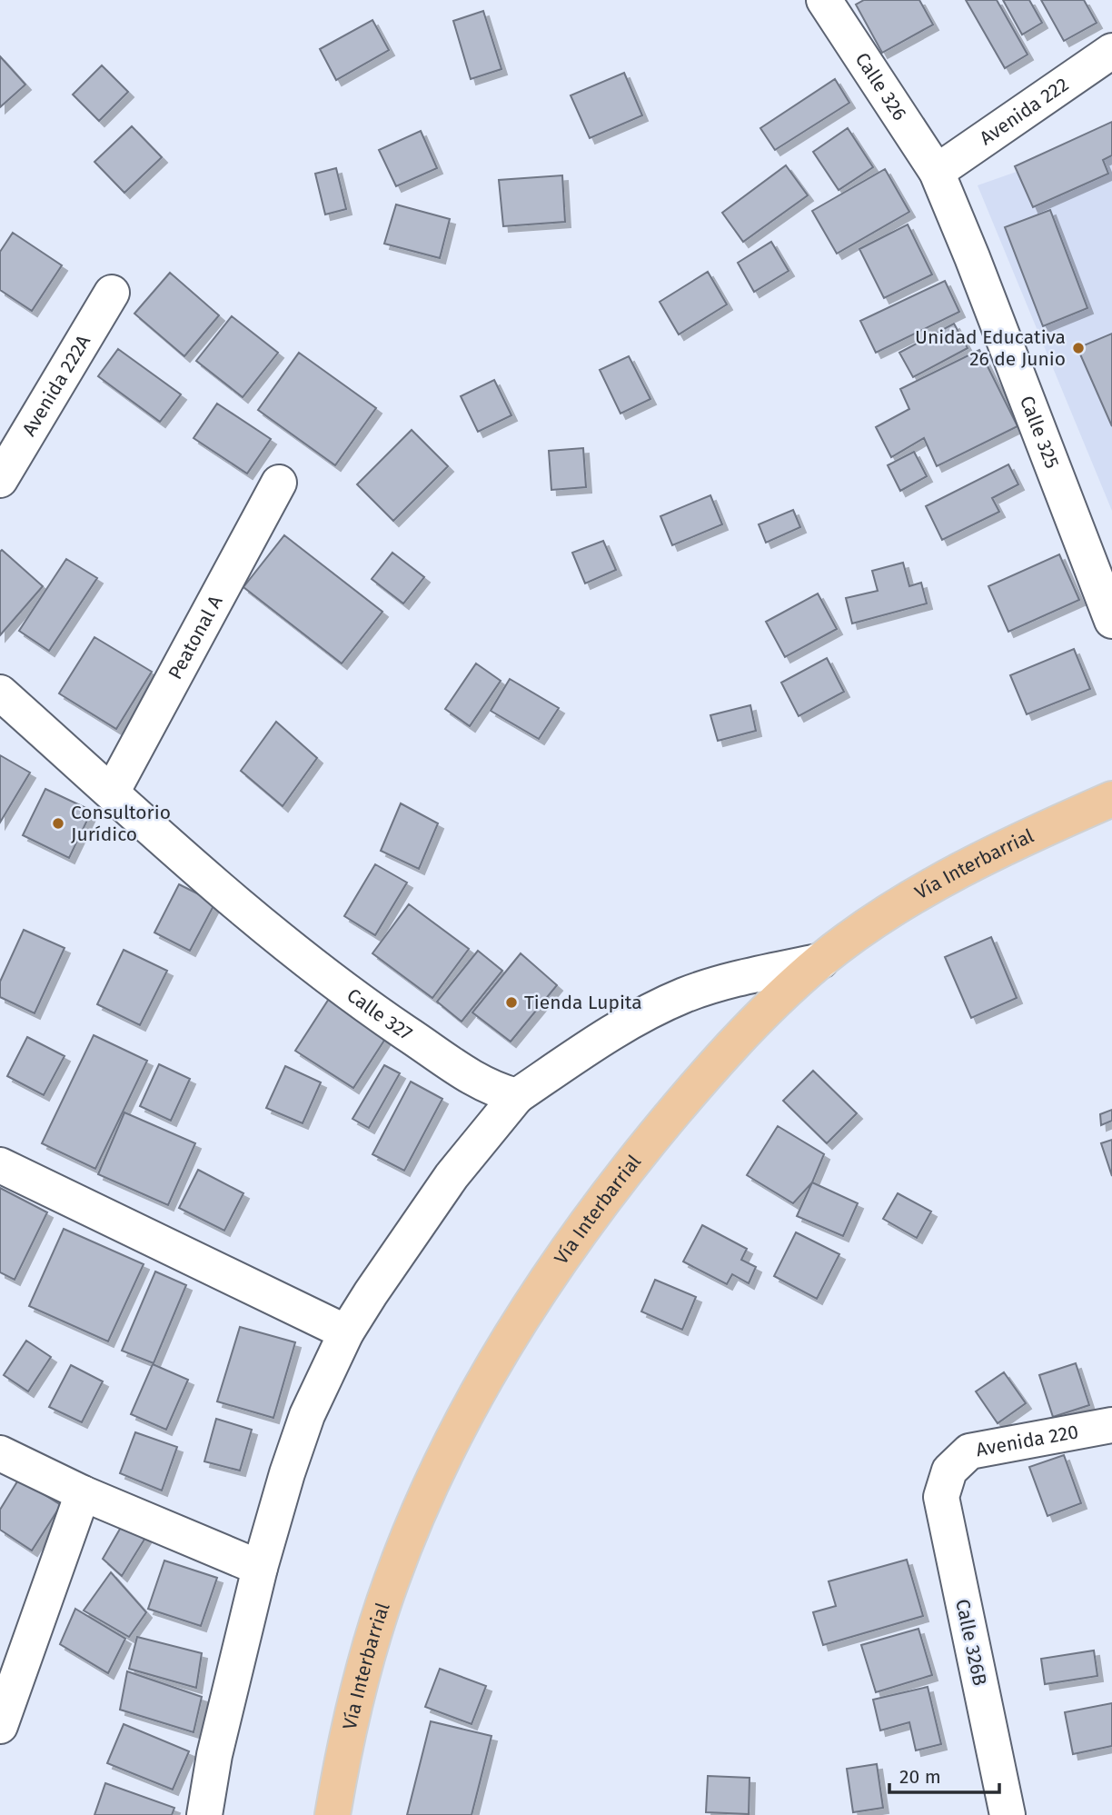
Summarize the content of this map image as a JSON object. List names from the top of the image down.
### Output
{
  "streets": {
    "main road": ["Vía Interbarrial"],
    "street": [
      "Calle 326",
      "Avenida 222",
      "Avenida 222A",
      "Calle 325",
      "Peatonal A",
      "Calle 327",
      "Avenida 220",
      "Calle 326B"
    ]
  },
  "crossings": [
    ["Calle 326", "Avenida 222"],
    ["Calle 326", "Calle 325"],
    ["Avenida 222", "Calle 325"],
    ["Peatonal A", "Calle 327"],
    ["Avenida 220", "Calle 326B"]
  ],
  "places": ["Unidad Educativa 26 de Junio", "Consultorio Jurídico", "Tienda Lupita"],
  "scale_bar": "20 m"
}
